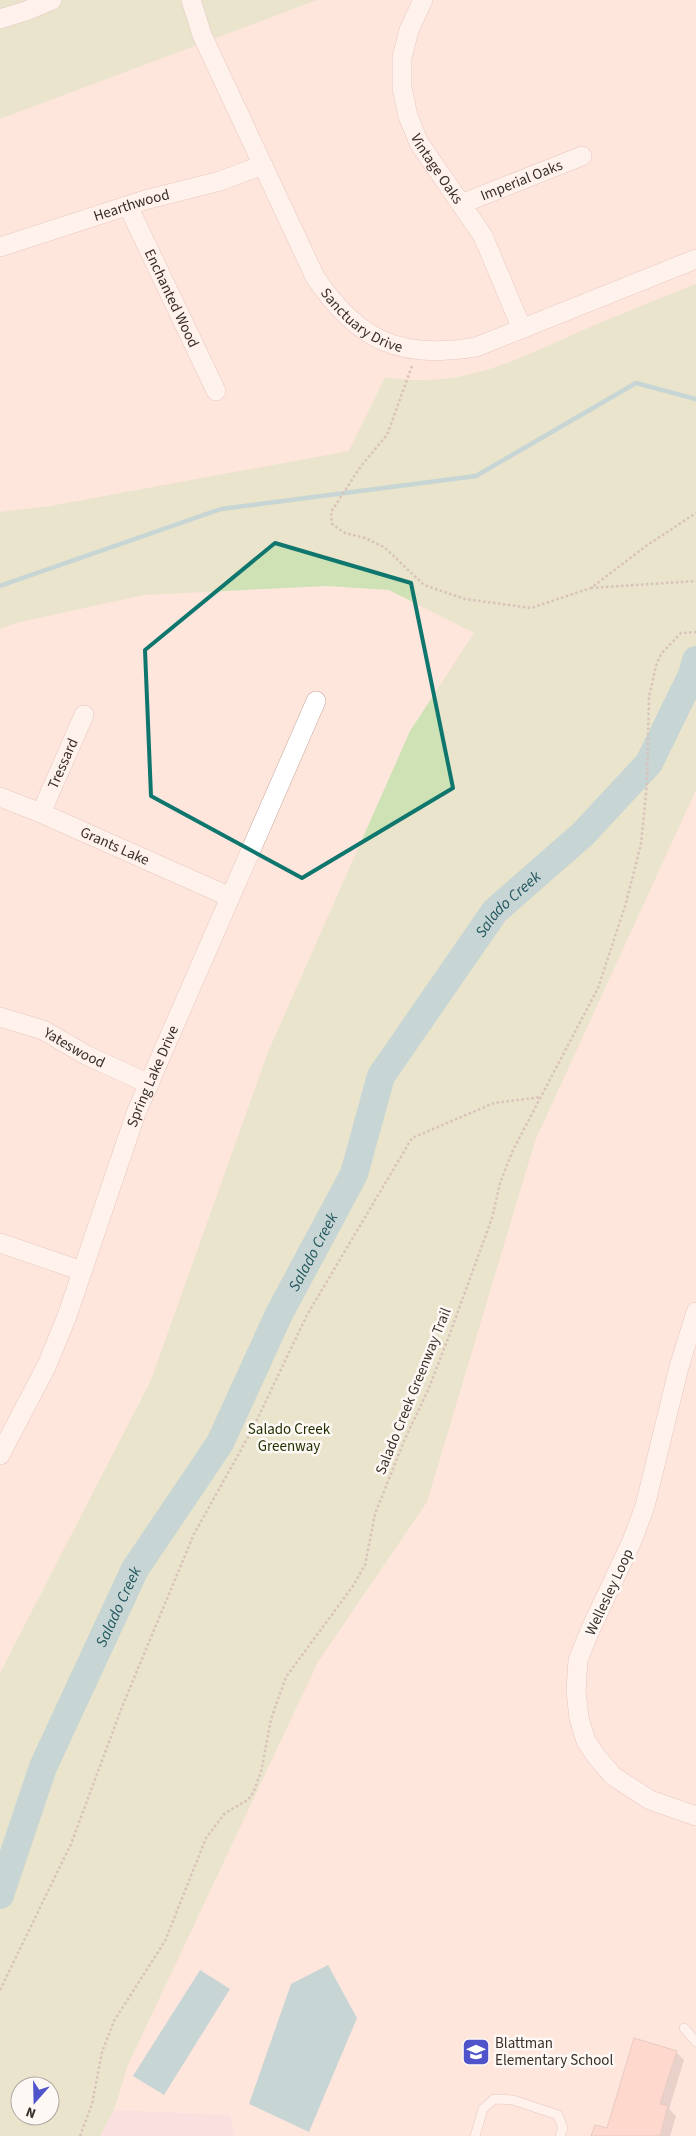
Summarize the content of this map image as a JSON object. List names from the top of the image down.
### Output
{
  "streets": {
    "street": [
      "Vintage Oaks",
      "Imperial Oaks",
      "Hearthwood",
      "Enchanted Wood",
      "Sanctuary Drive",
      "Tressard",
      "Grants Lake",
      "Yateswood",
      "Spring Lake Drive",
      "Wellesley Loop"
    ],
    "path": ["Salado Creek Greenway Trail"]
  },
  "crossings": [
    ["Vintage Oaks", "Imperial Oaks"],
    ["Vintage Oaks", "Sanctuary Drive"],
    ["Hearthwood", "Enchanted Wood"],
    ["Hearthwood", "Sanctuary Drive"],
    ["Tressard", "Grants Lake"],
    ["Grants Lake", "Spring Lake Drive"],
    ["Yateswood", "Spring Lake Drive"]
  ],
  "water": ["Salado Creek"],
  "parks": ["Salado Creek Greenway"],
  "places": {
    "school or university": ["Blattman Elementary School"]
  },
  "north": "bottom"
}
